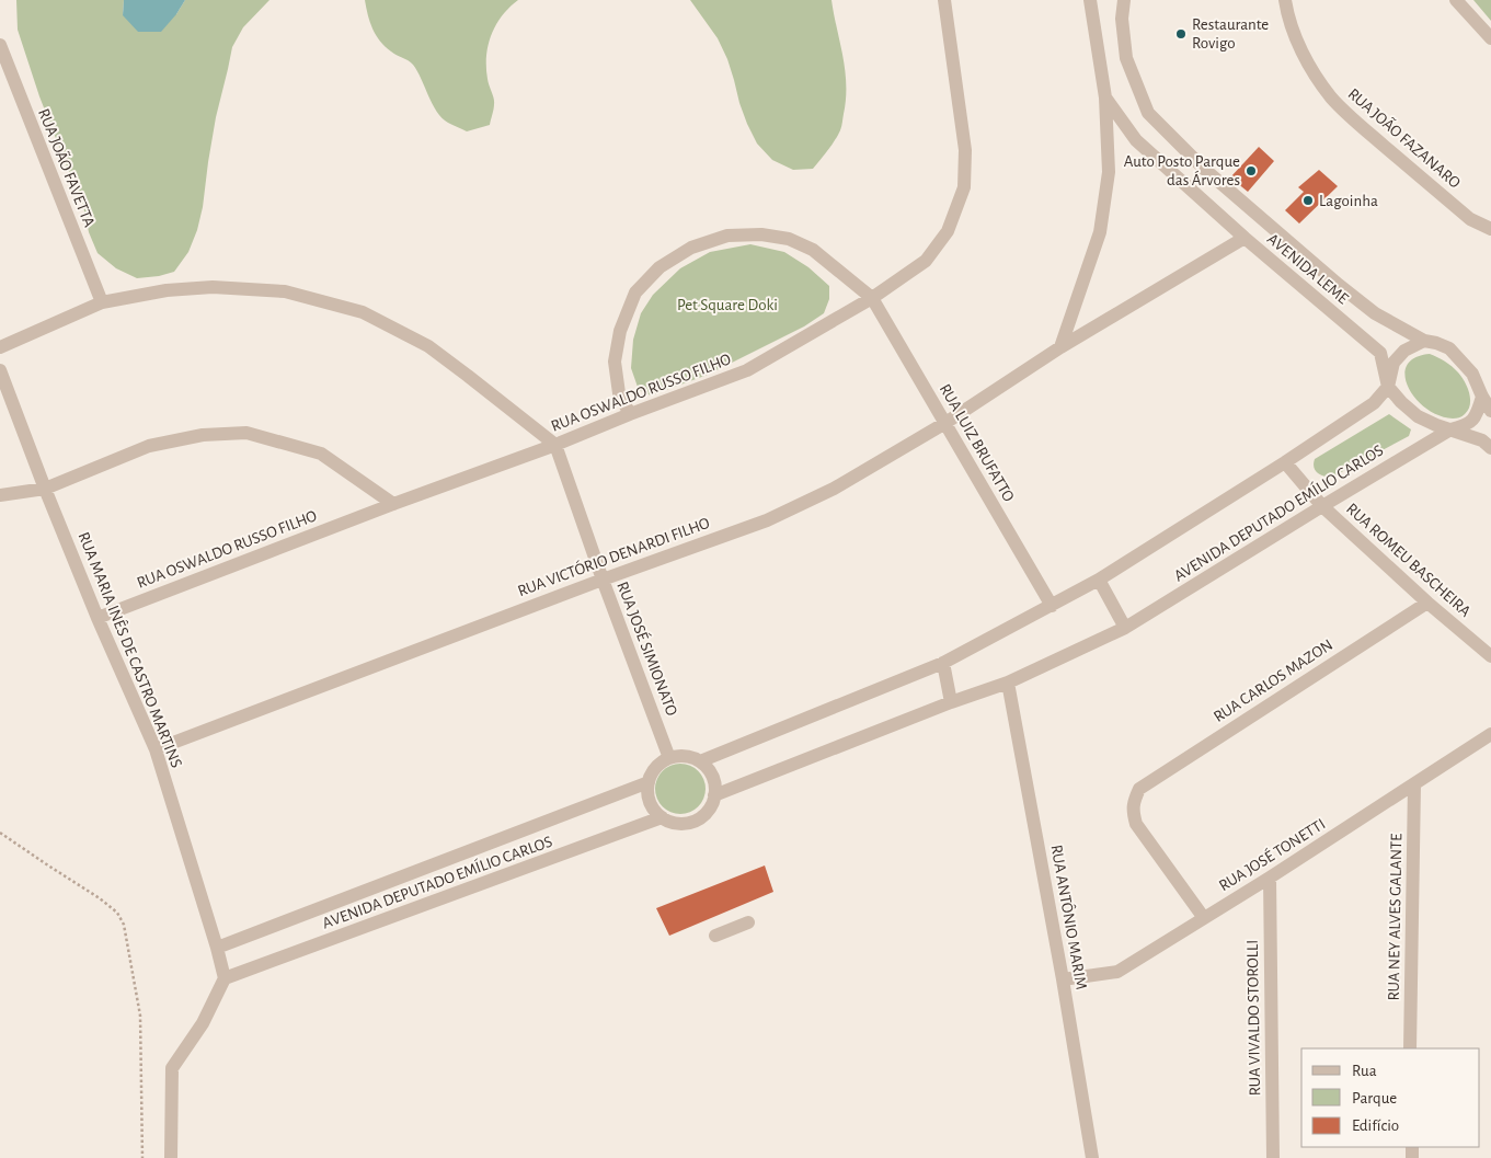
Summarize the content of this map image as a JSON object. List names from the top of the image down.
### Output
{
  "streets": {
    "street": [
      "RUA JOÃO FAZANARO",
      "RUA JOÃO FAVETTA",
      "AVENIDA LEME",
      "RUA OSWALDO RUSSO FILHO",
      "RUA LUIZ BRUFATTO",
      "AVENIDA DEPUTADO EMÍLIO CARLOS",
      "RUA VICTÓRIO DENARDI FILHO",
      "RUA ROMEU BASCHEIRA",
      "RUA JOSÉ SIMIONATO",
      "RUA MARIA INÊS DE CASTRO MARTINS",
      "RUA CARLOS MAZON",
      "RUA JOSÉ TONETTI",
      "RUA ANTÔNIO MARIM",
      "RUA NEY ALVES GALANTE",
      "RUA VIVALDO STOROLLI"
    ]
  },
  "crossings": [
    ["AVENIDA LEME", "AVENIDA DEPUTADO EMÍLIO CARLOS"],
    ["AVENIDA LEME", "RUA VICTÓRIO DENARDI FILHO"],
    ["RUA OSWALDO RUSSO FILHO", "RUA LUIZ BRUFATTO"],
    ["RUA OSWALDO RUSSO FILHO", "RUA JOSÉ SIMIONATO"],
    ["RUA OSWALDO RUSSO FILHO", "RUA MARIA INÊS DE CASTRO MARTINS"],
    ["RUA LUIZ BRUFATTO", "RUA VICTÓRIO DENARDI FILHO"],
    ["AVENIDA DEPUTADO EMÍLIO CARLOS", "RUA ROMEU BASCHEIRA"],
    ["AVENIDA DEPUTADO EMÍLIO CARLOS", "RUA JOSÉ SIMIONATO"],
    ["AVENIDA DEPUTADO EMÍLIO CARLOS", "RUA MARIA INÊS DE CASTRO MARTINS"],
    ["AVENIDA DEPUTADO EMÍLIO CARLOS", "RUA ANTÔNIO MARIM"],
    ["RUA VICTÓRIO DENARDI FILHO", "RUA JOSÉ SIMIONATO"],
    ["RUA VICTÓRIO DENARDI FILHO", "RUA MARIA INÊS DE CASTRO MARTINS"],
    ["RUA ROMEU BASCHEIRA", "RUA CARLOS MAZON"],
    ["RUA CARLOS MAZON", "RUA JOSÉ TONETTI"],
    ["RUA JOSÉ TONETTI", "RUA ANTÔNIO MARIM"],
    ["RUA JOSÉ TONETTI", "RUA NEY ALVES GALANTE"],
    ["RUA JOSÉ TONETTI", "RUA VIVALDO STOROLLI"]
  ],
  "parks": ["Pet Square Doki"],
  "places": ["Restaurante Rovigo", "Auto Posto Parque das Árvores", "Lagoinha"],
  "legend": ["Rua", "Parque", "Edifício"]
}
